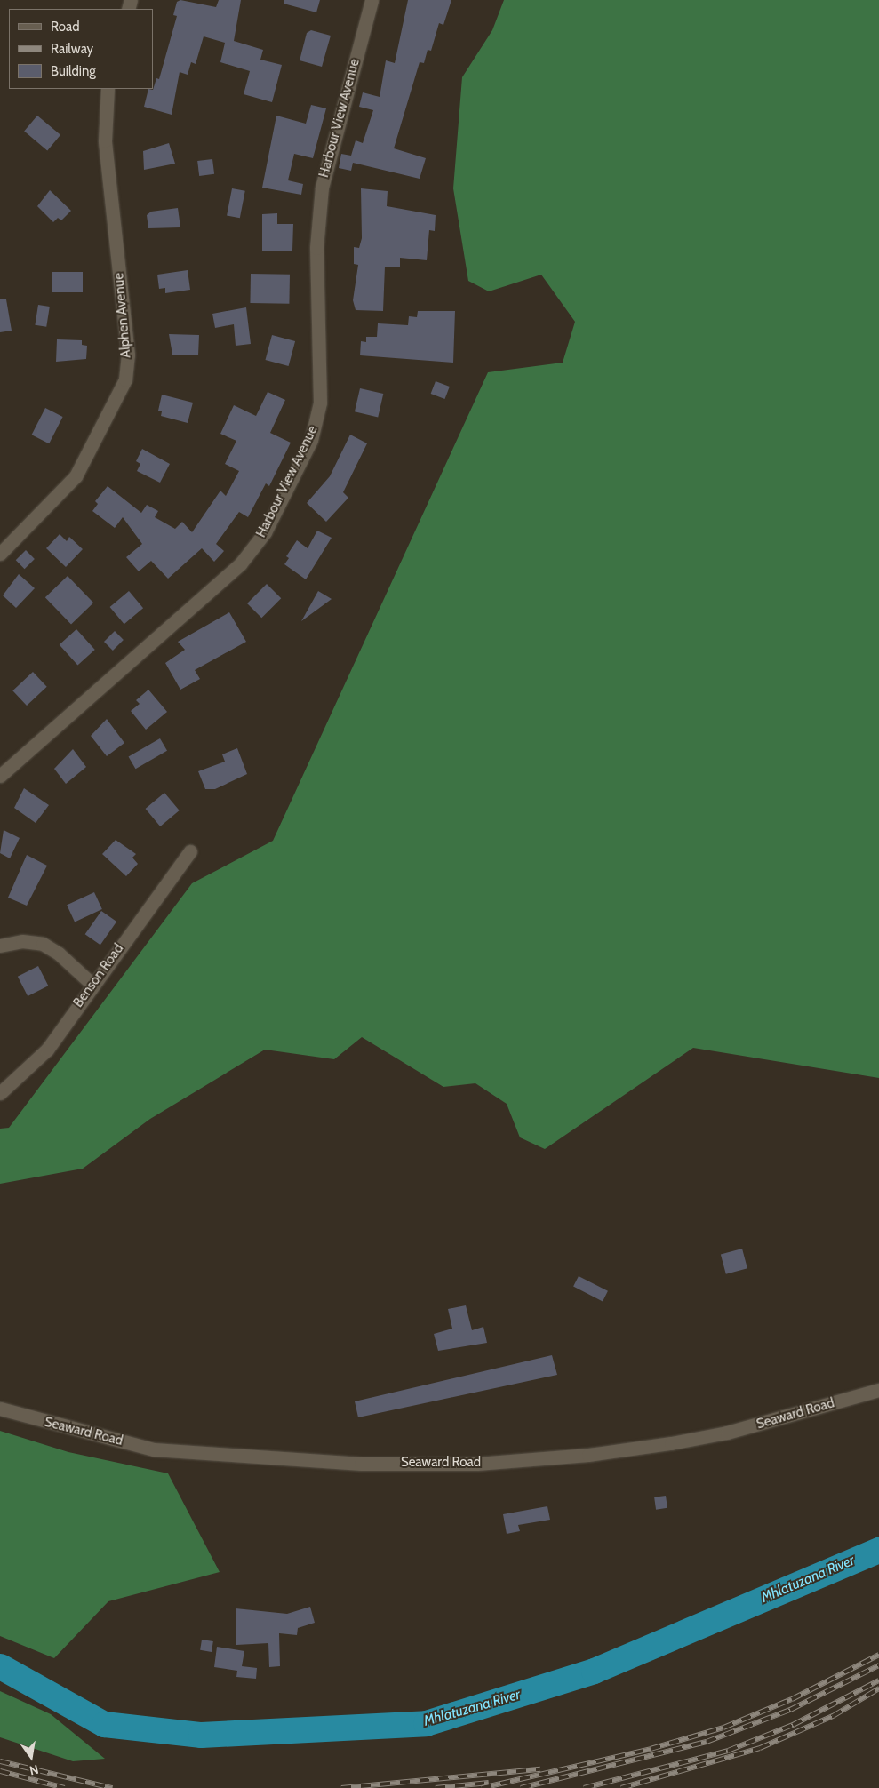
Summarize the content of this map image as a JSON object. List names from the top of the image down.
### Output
{
  "streets": {
    "street": [
      "Harbour View Avenue",
      "Alphen Avenue",
      "Benson Road",
      "Seaward Road"
    ]
  },
  "water": ["Mhlatuzana River"],
  "legend": ["Road", "Railway", "Building"],
  "north": "bottom"
}
